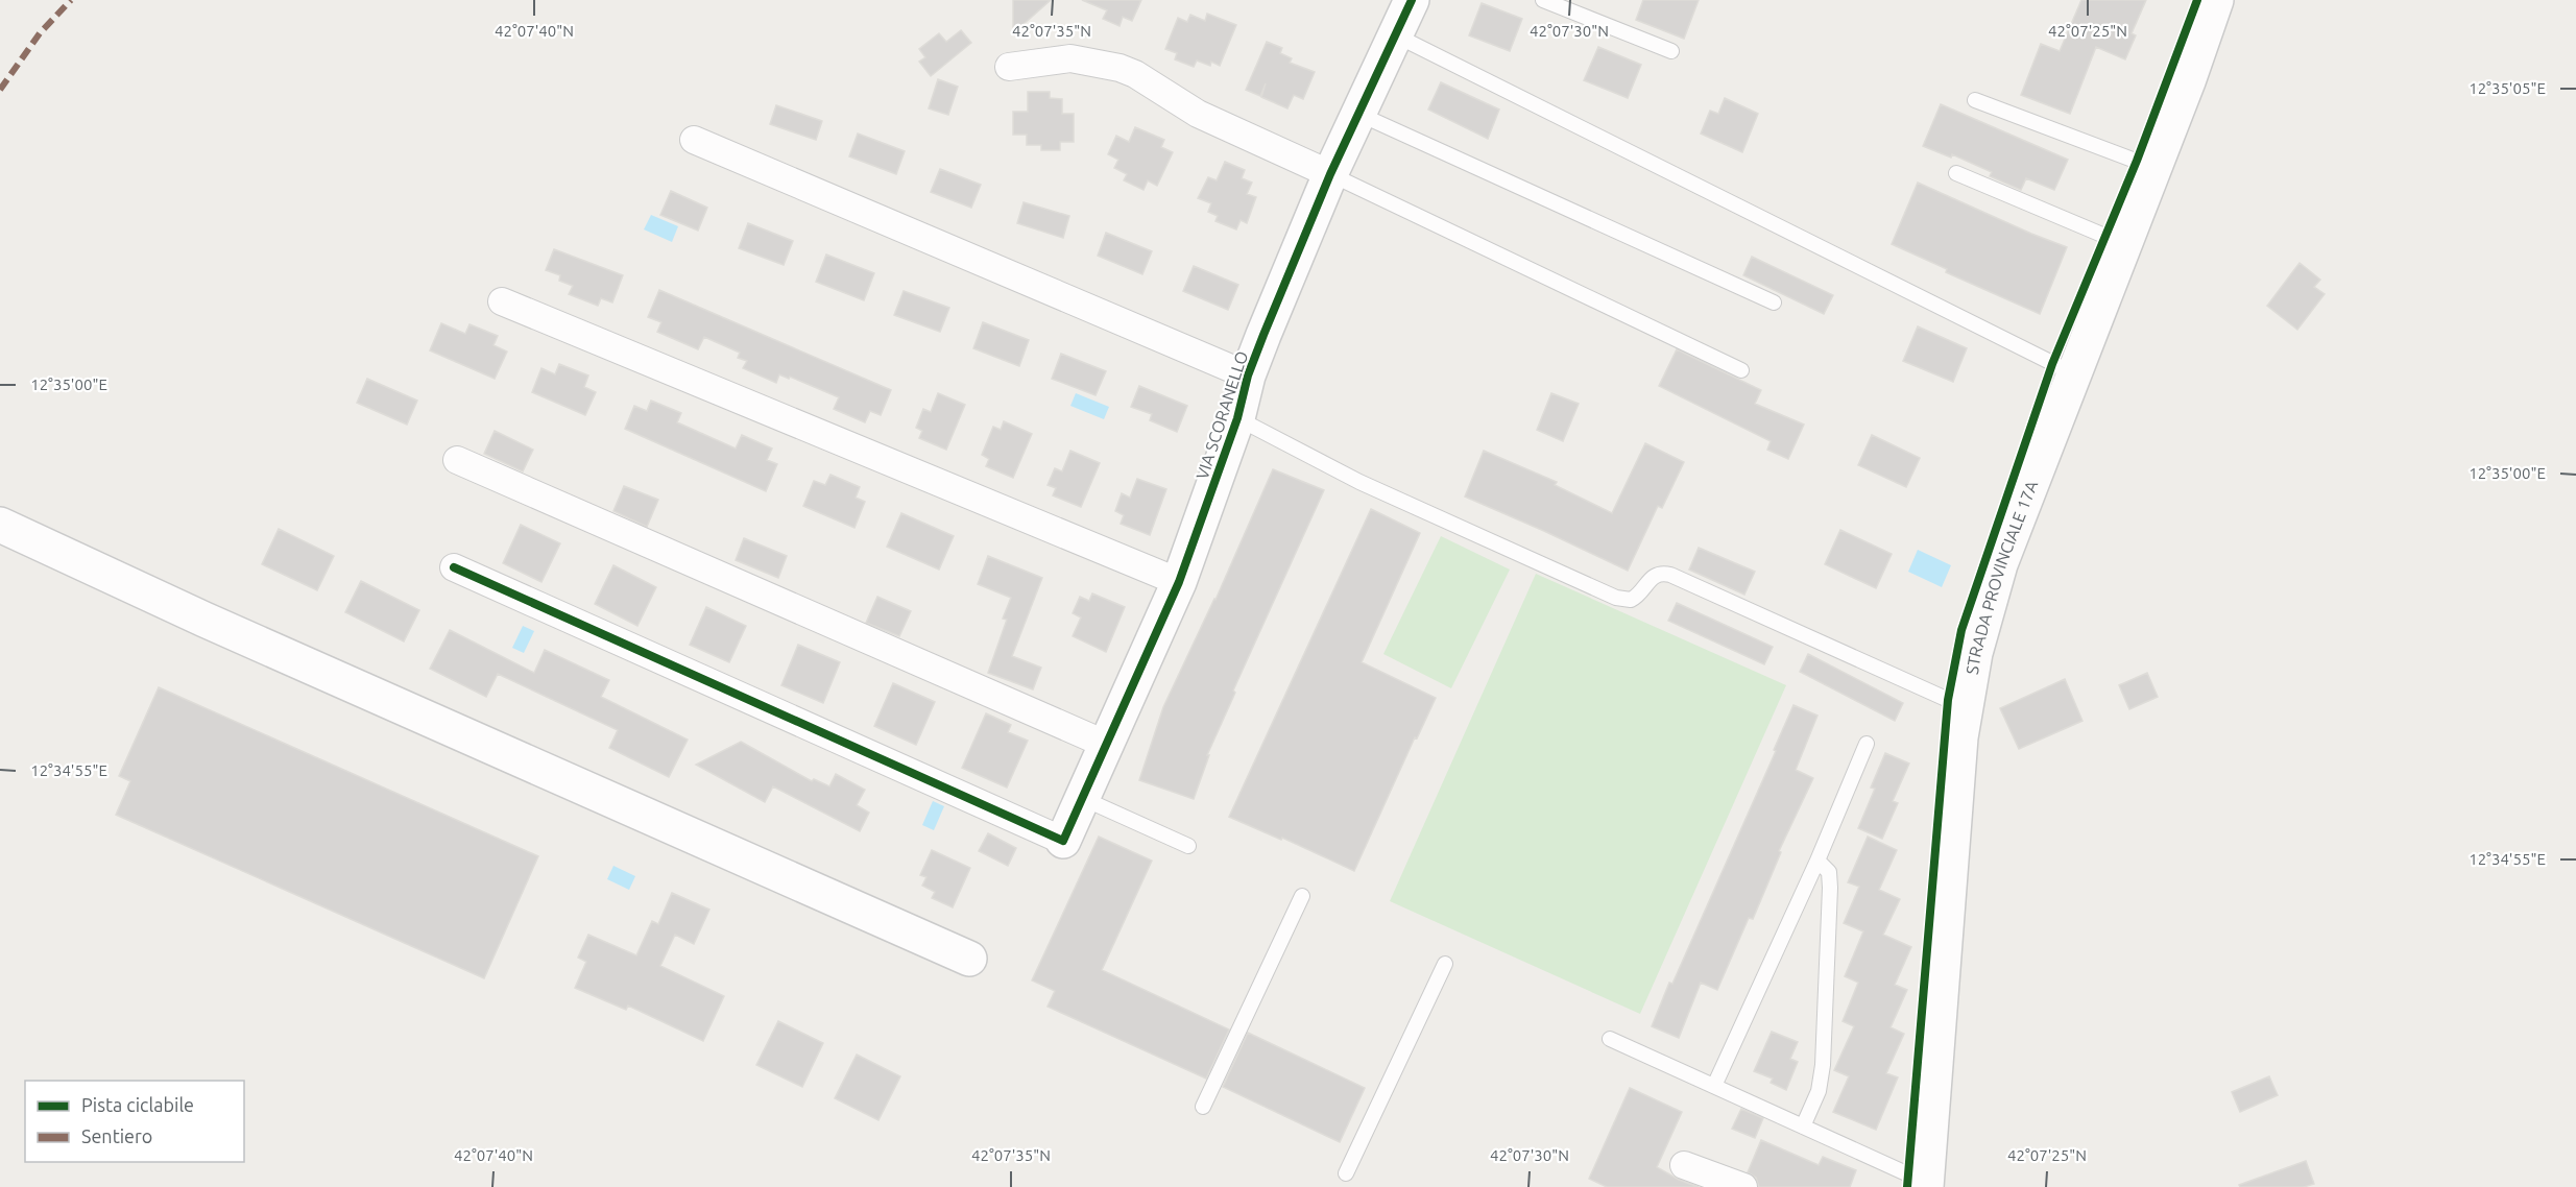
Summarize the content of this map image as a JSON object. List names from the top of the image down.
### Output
{
  "streets": {
    "street": ["VIA SCORANELLO", "STRADA PROVINCIALE 17A"]
  },
  "legend": ["Pista ciclabile", "Sentiero"],
  "coordinates": [
    "42°07'40\"N",
    "42°07'35\"N",
    "42°07'30\"N",
    "42°07'25\"N",
    "12°35'05\"E",
    "12°35'00\"E",
    "12°34'55\"E"
  ]
}
